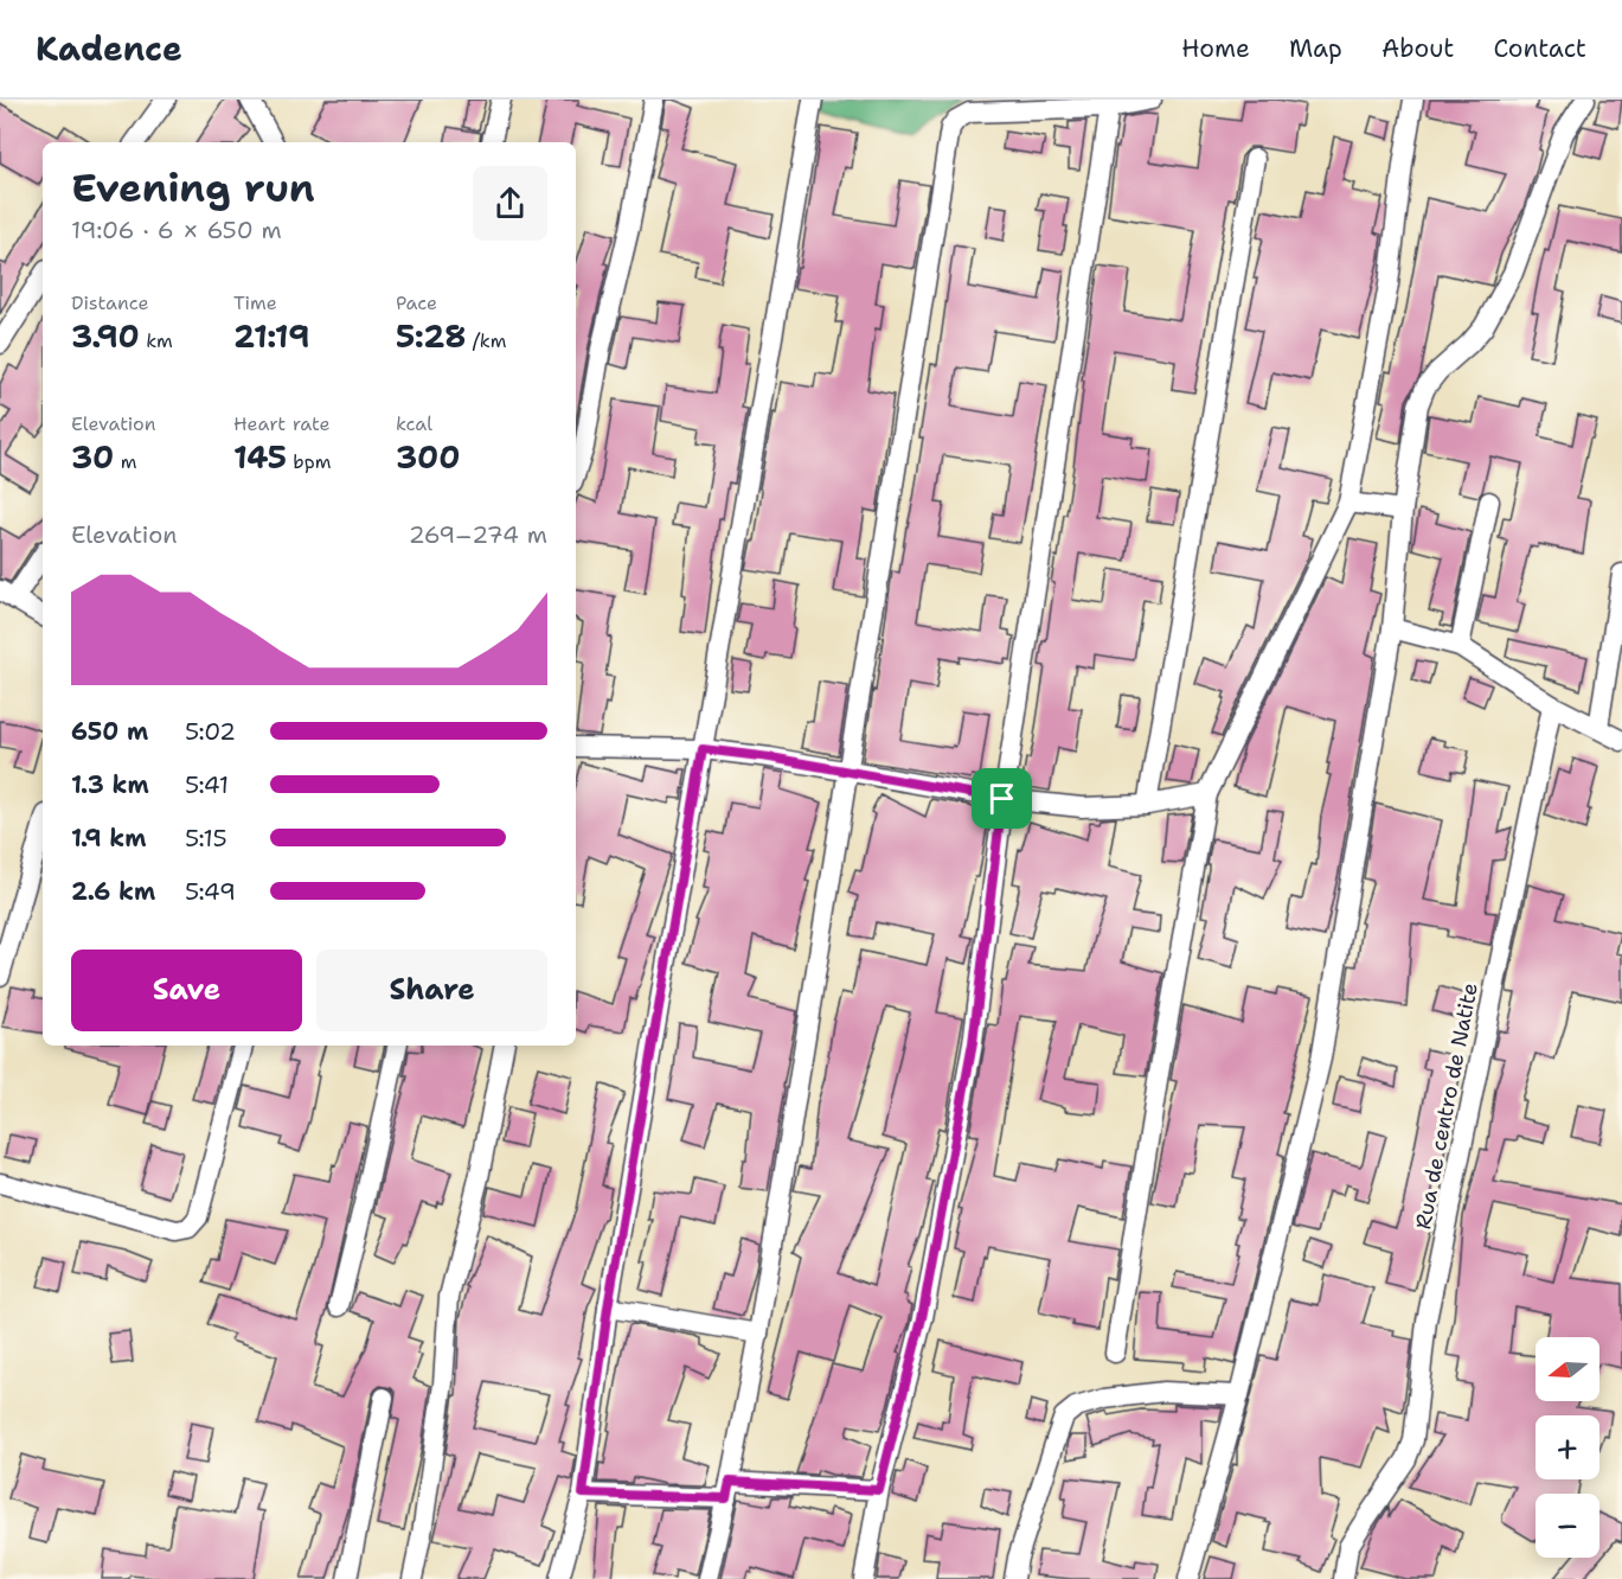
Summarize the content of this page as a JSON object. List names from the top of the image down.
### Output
{
  "streets": {
    "street": ["Rua de centro de Natite"]
  },
  "north": "left",
  "page": {
    "header": "Kadence",
    "nav": [
      "Home",
      "Map",
      "About",
      "Contact"
    ],
    "heading": ["Evening run", "19:06 · 6 × 650 m"],
    "stats": [
      ["Distance", "3.90 km"],
      ["Time", "21:19"],
      ["Pace", "5:28 /km"],
      ["Elevation", "30 m"],
      ["Heart rate", "145 bpm"],
      ["kcal", "300"]
    ],
    "chart": ["Elevation", "269–274 m"],
    "list": [
      {
        "name": "650 m",
        "note": "5:02"
      },
      {
        "name": "1.3 km",
        "note": "5:41"
      },
      {
        "name": "1.9 km",
        "note": "5:15"
      },
      {
        "name": "2.6 km",
        "note": "5:49"
      }
    ],
    "buttons": ["Save", "Share"],
    "map_buttons": ["+", "−"]
  }
}
